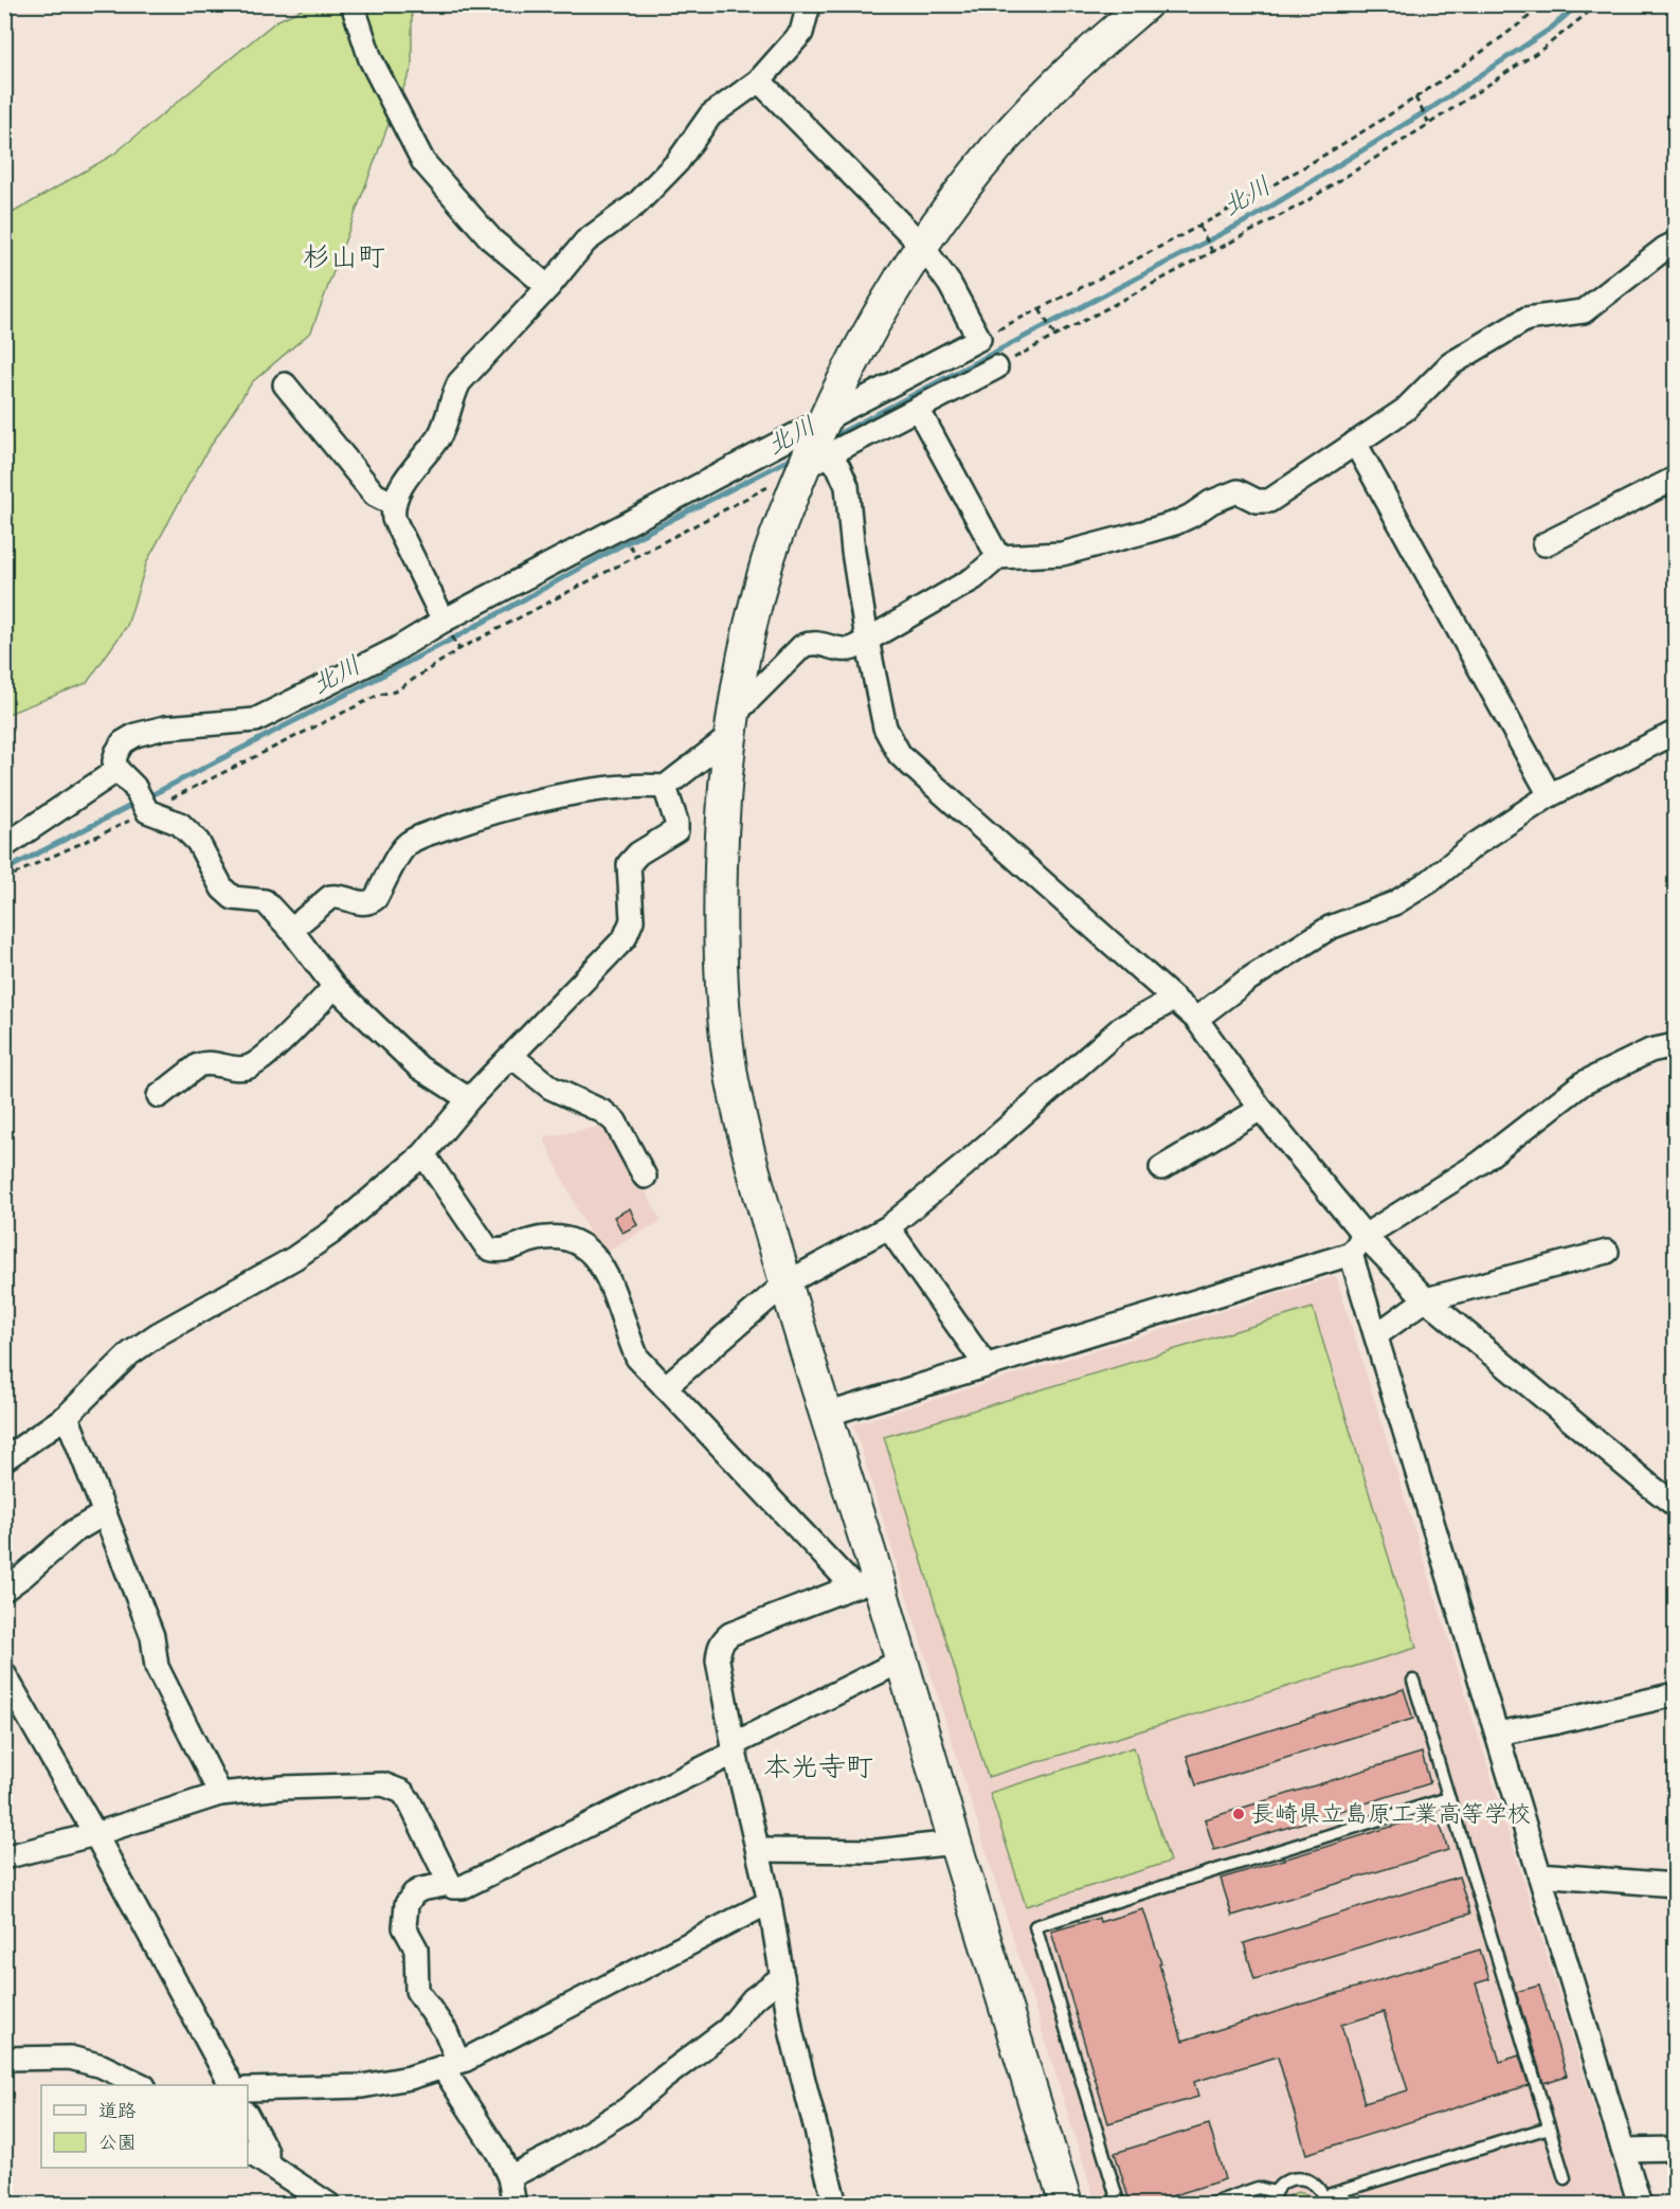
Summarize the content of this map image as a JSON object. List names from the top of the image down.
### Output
{
  "districts": ["杉山町", "本光寺町"],
  "water": ["北川"],
  "places": ["長崎県立島原工業高等学校"],
  "legend": ["道路", "公園"]
}
